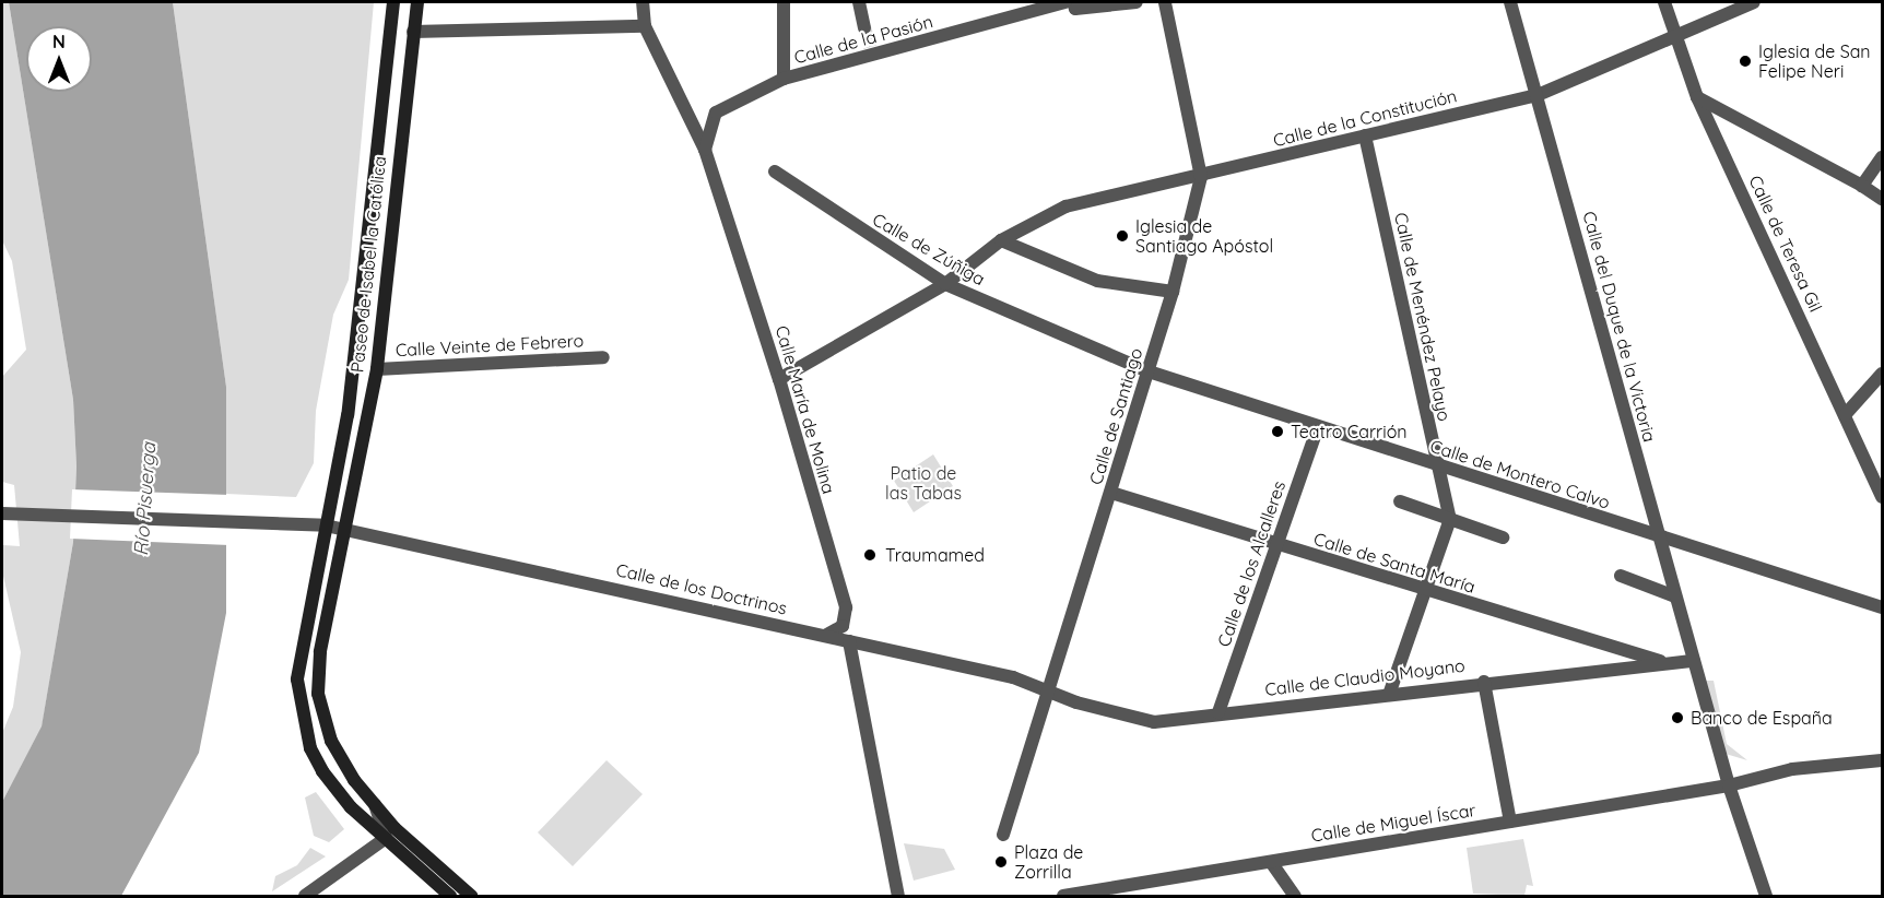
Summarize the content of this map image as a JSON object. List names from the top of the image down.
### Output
{
  "streets": {
    "main road": ["Paseo de Isabel la Católica"],
    "street": [
      "Calle de la Pasión",
      "Calle de la Constitución",
      "Calle de Teresa Gil",
      "Calle de Zúñiga",
      "Calle de Menéndez Pelayo",
      "Calle del Duque de la Victoria",
      "Calle Veinte de Febrero",
      "Calle María de Molina",
      "Calle de Santiago",
      "Calle de Montero Calvo",
      "Calle de Santa María",
      "Calle de los Alcalleres",
      "Calle de los Doctrinos",
      "Calle de Claudio Moyano",
      "Calle de Miguel Íscar"
    ]
  },
  "crossings": [
    ["Calle de la Pasión", "Calle María de Molina"],
    ["Calle de la Constitución", "Calle de Teresa Gil"],
    ["Calle de la Constitución", "Calle de Zúñiga"],
    ["Calle de la Constitución", "Calle de Menéndez Pelayo"],
    ["Calle de la Constitución", "Calle del Duque de la Victoria"],
    ["Calle de la Constitución", "Calle María de Molina"],
    ["Calle de la Constitución", "Calle de Santiago"],
    ["Calle de Zúñiga", "Calle de Santiago"],
    ["Calle de Zúñiga", "Calle de Montero Calvo"],
    ["Paseo de Isabel la Católica", "Calle Veinte de Febrero"],
    ["Paseo de Isabel la Católica", "Calle de los Doctrinos"],
    ["Calle de Menéndez Pelayo", "Calle de Montero Calvo"],
    ["Calle del Duque de la Victoria", "Calle de Montero Calvo"],
    ["Calle del Duque de la Victoria", "Calle de Claudio Moyano"],
    ["Calle del Duque de la Victoria", "Calle de Miguel Íscar"],
    ["Calle María de Molina", "Calle de los Doctrinos"],
    ["Calle de Santiago", "Calle de Montero Calvo"],
    ["Calle de Santiago", "Calle de Santa María"],
    ["Calle de Santiago", "Calle de los Doctrinos"],
    ["Calle de Santiago", "Calle de Claudio Moyano"],
    ["Calle de Montero Calvo", "Calle de los Alcalleres"],
    ["Calle de Santa María", "Calle de los Alcalleres"],
    ["Calle de Santa María", "Calle de Claudio Moyano"],
    ["Calle de los Alcalleres", "Calle de Claudio Moyano"],
    ["Calle de los Doctrinos", "Calle de Claudio Moyano"]
  ],
  "water": ["Río Pisuerga"],
  "parks": ["Patio de las Tabas"],
  "places": [
    "Iglesia de San Felipe Neri",
    "Iglesia de Santiago Apóstol",
    "Teatro Carrión",
    "Traumamed",
    "Banco de España",
    "Plaza de Zorrilla"
  ],
  "north": "top"
}
